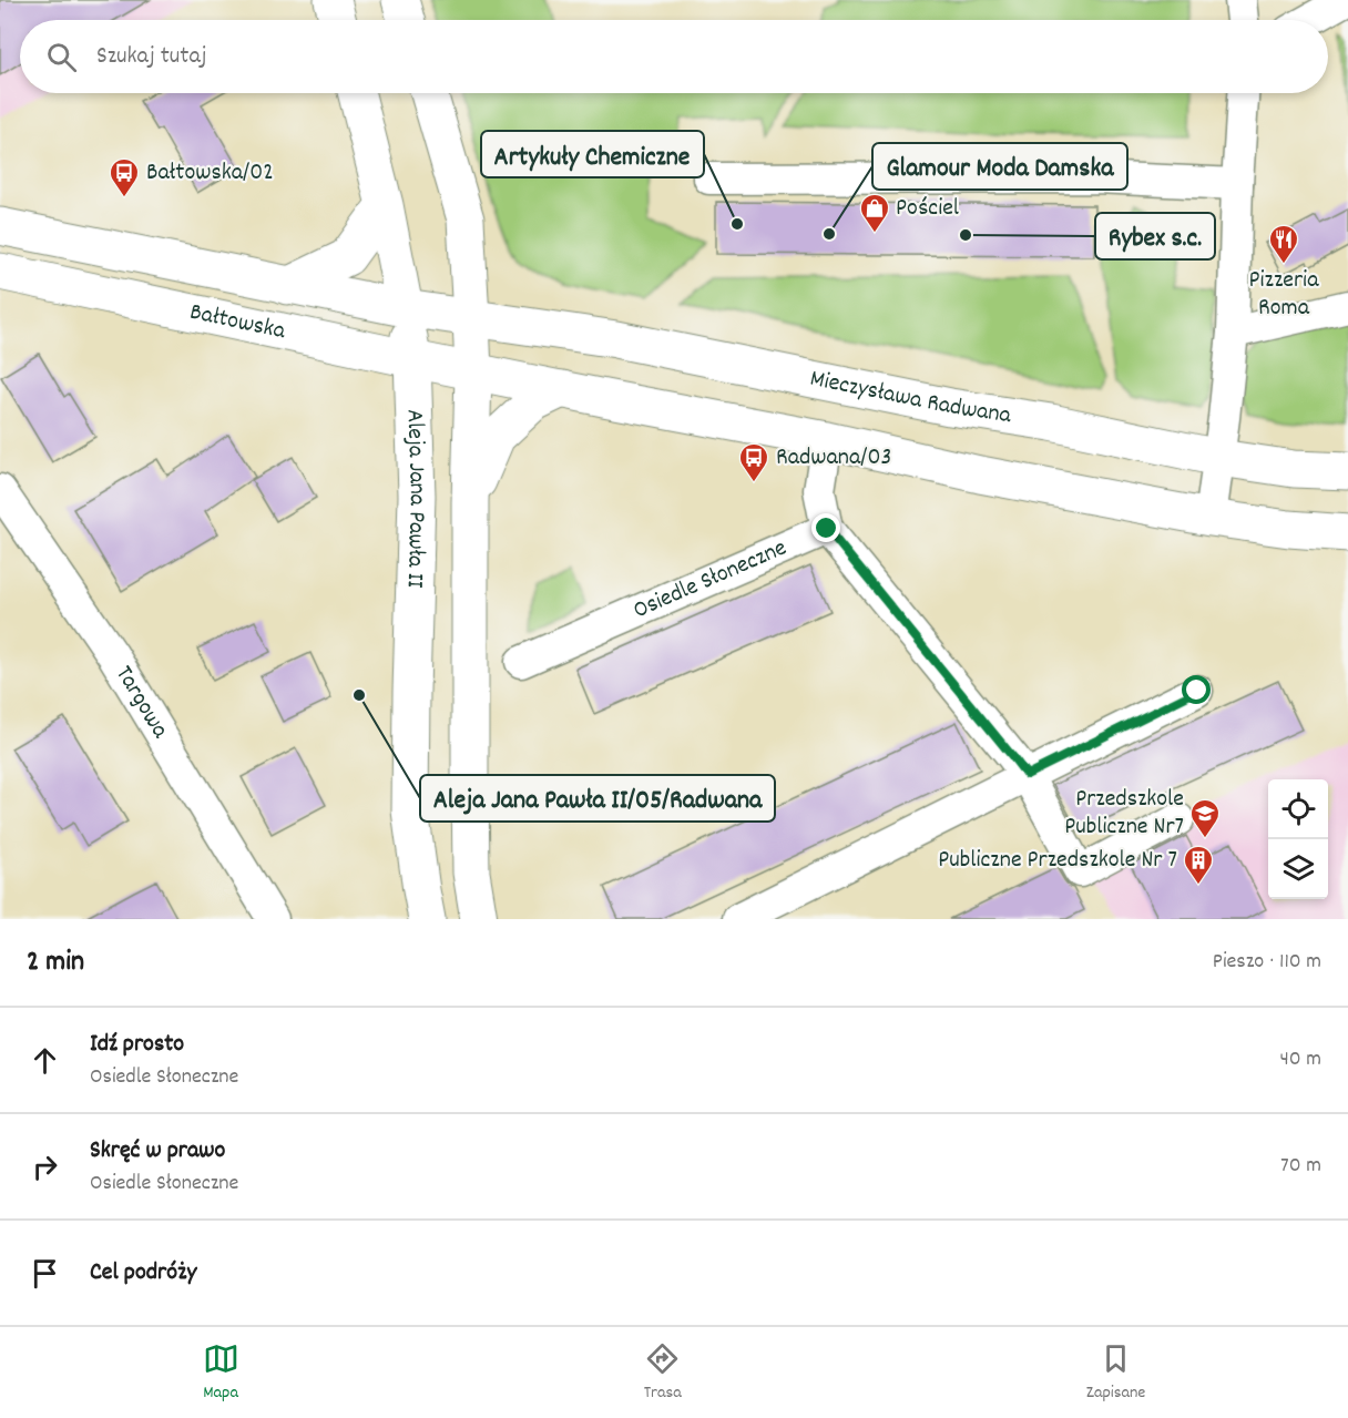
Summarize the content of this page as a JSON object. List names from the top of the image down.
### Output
{
  "streets": {
    "main road": ["Bałtowska", "Mieczysława Radwana", "Aleja Jana Pawła II"],
    "street": ["Osiedle Słoneczne", "Targowa"]
  },
  "crossings": [
    ["Bałtowska", "Mieczysława Radwana"],
    ["Bałtowska", "Aleja Jana Pawła II"]
  ],
  "places": {
    "bus stop": ["Bałtowska/02", "Radwana/03"],
    "other": [
      "Artykuły Chemiczne",
      "Glamour Moda Damska",
      "Rybex s.c.",
      "Aleja Jana Pawła II/05/Radwana"
    ],
    "shop": ["Pościel"],
    "restaurant": ["Pizzeria Roma"],
    "school or university": ["Przedszkole Publiczne Nr7"],
    "building": ["Publiczne Przedszkole Nr 7"]
  },
  "page": {
    "search": "Szukaj tutaj",
    "heading": ["2 min", "Pieszo · 110 m"],
    "list": [
      ["Idź prosto", "Osiedle Słoneczne", "40 m"],
      ["Skręć w prawo", "Osiedle Słoneczne", "70 m"],
      "Cel podróży"
    ],
    "nav": ["Mapa", "Trasa", "Zapisane"]
  }
}
